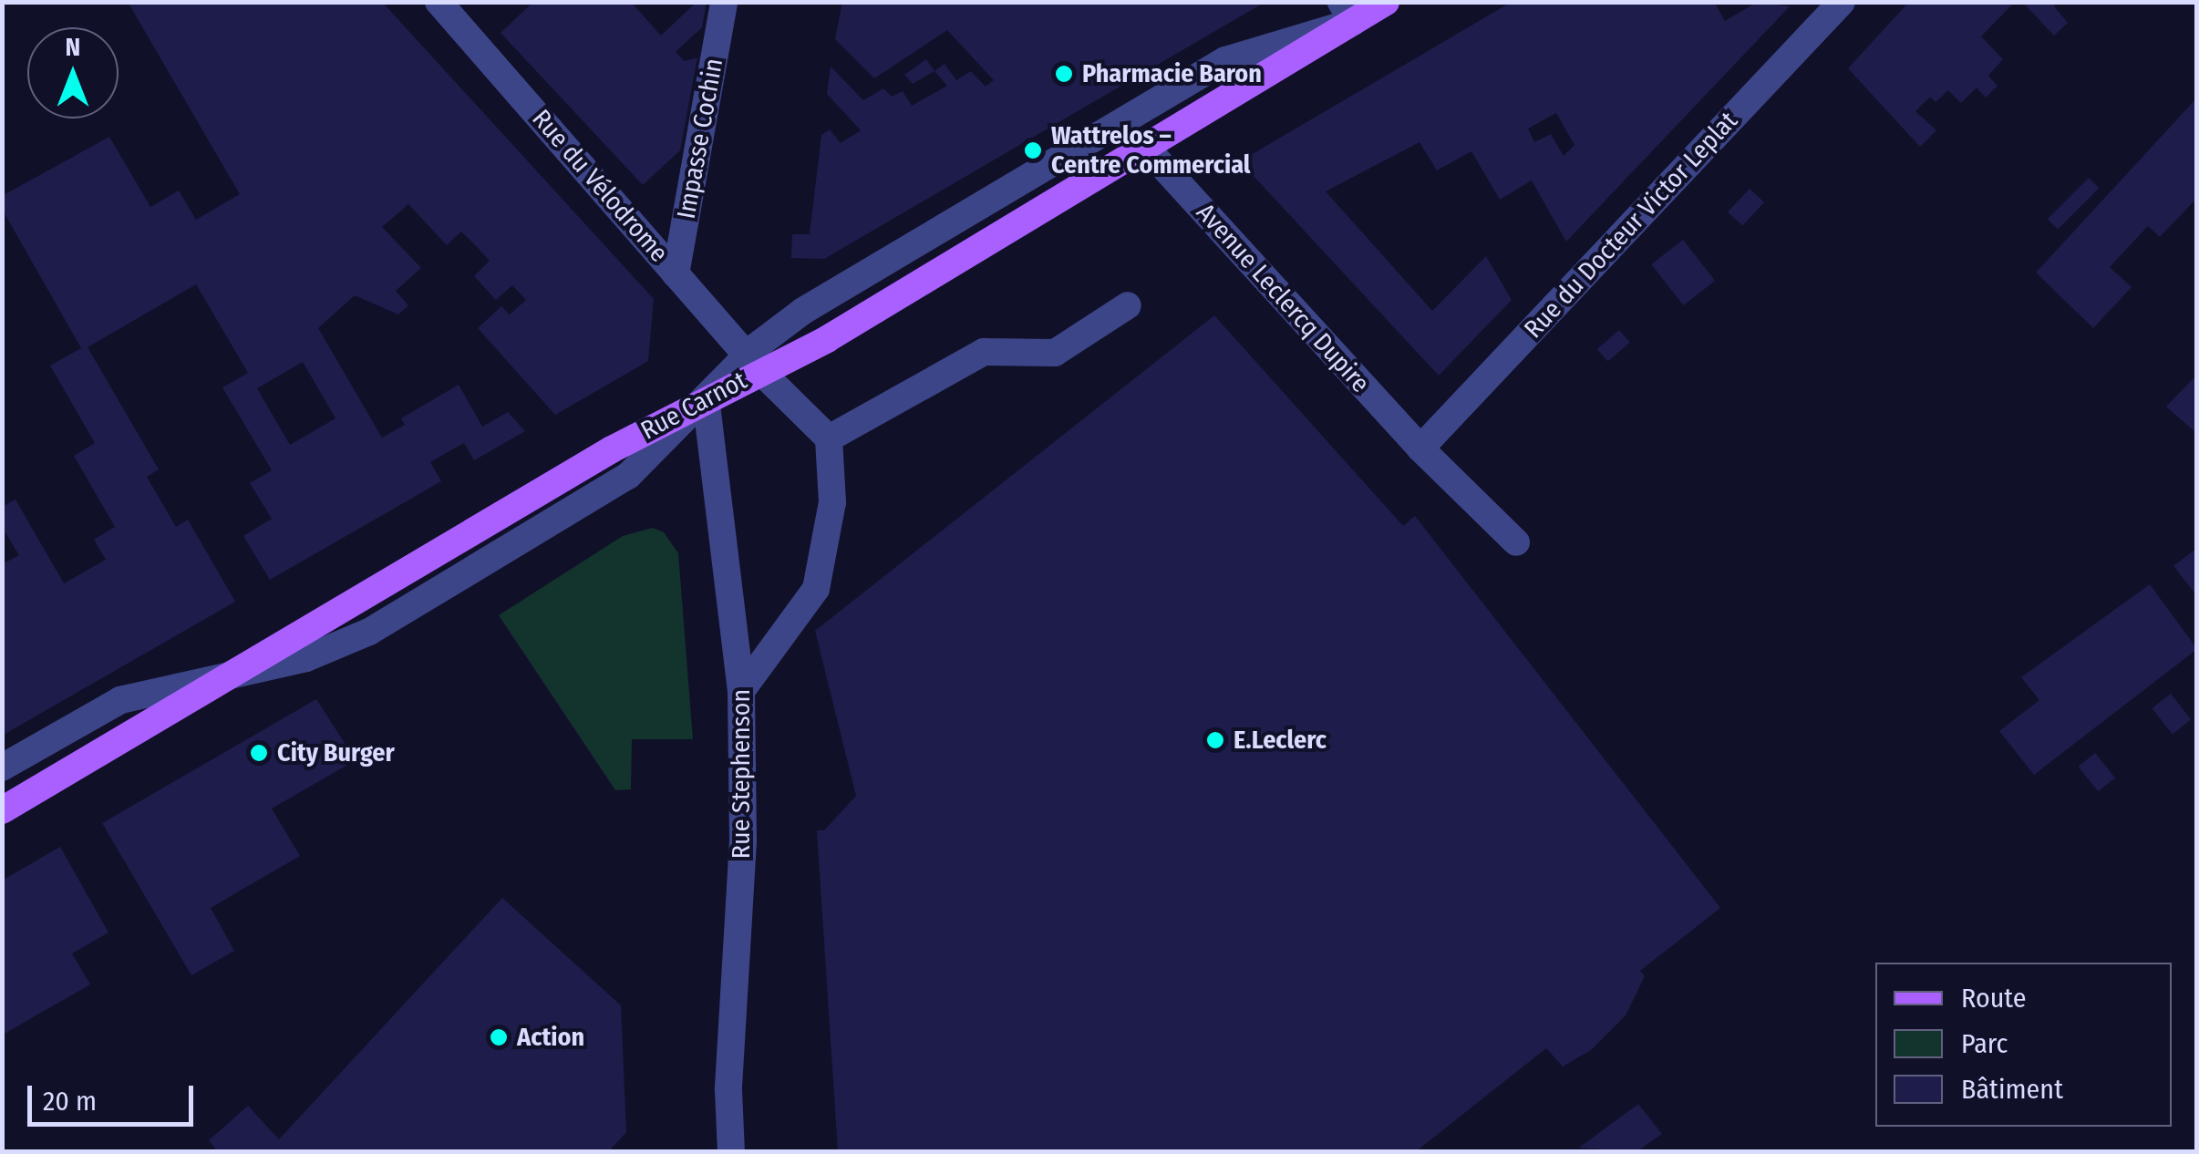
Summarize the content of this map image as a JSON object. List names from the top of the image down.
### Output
{
  "streets": {
    "main road": ["Rue Carnot"],
    "street": [
      "Impasse Cochin",
      "Rue du Vélodrome",
      "Rue du Docteur Victor Leplat",
      "Avenue Leclercq Dupire",
      "Rue Stephenson"
    ]
  },
  "crossings": [
    ["Impasse Cochin", "Rue du Vélodrome"],
    ["Rue du Vélodrome", "Rue Carnot"],
    ["Rue du Docteur Victor Leplat", "Avenue Leclercq Dupire"],
    ["Avenue Leclercq Dupire", "Rue Carnot"],
    ["Rue Carnot", "Rue Stephenson"]
  ],
  "places": [
    "Pharmacie Baron",
    "Wattrelos – Centre Commercial",
    "E.Leclerc",
    "City Burger",
    "Action"
  ],
  "legend": ["Route", "Parc", "Bâtiment"],
  "scale_bar": "20 m",
  "north": "top"
}
